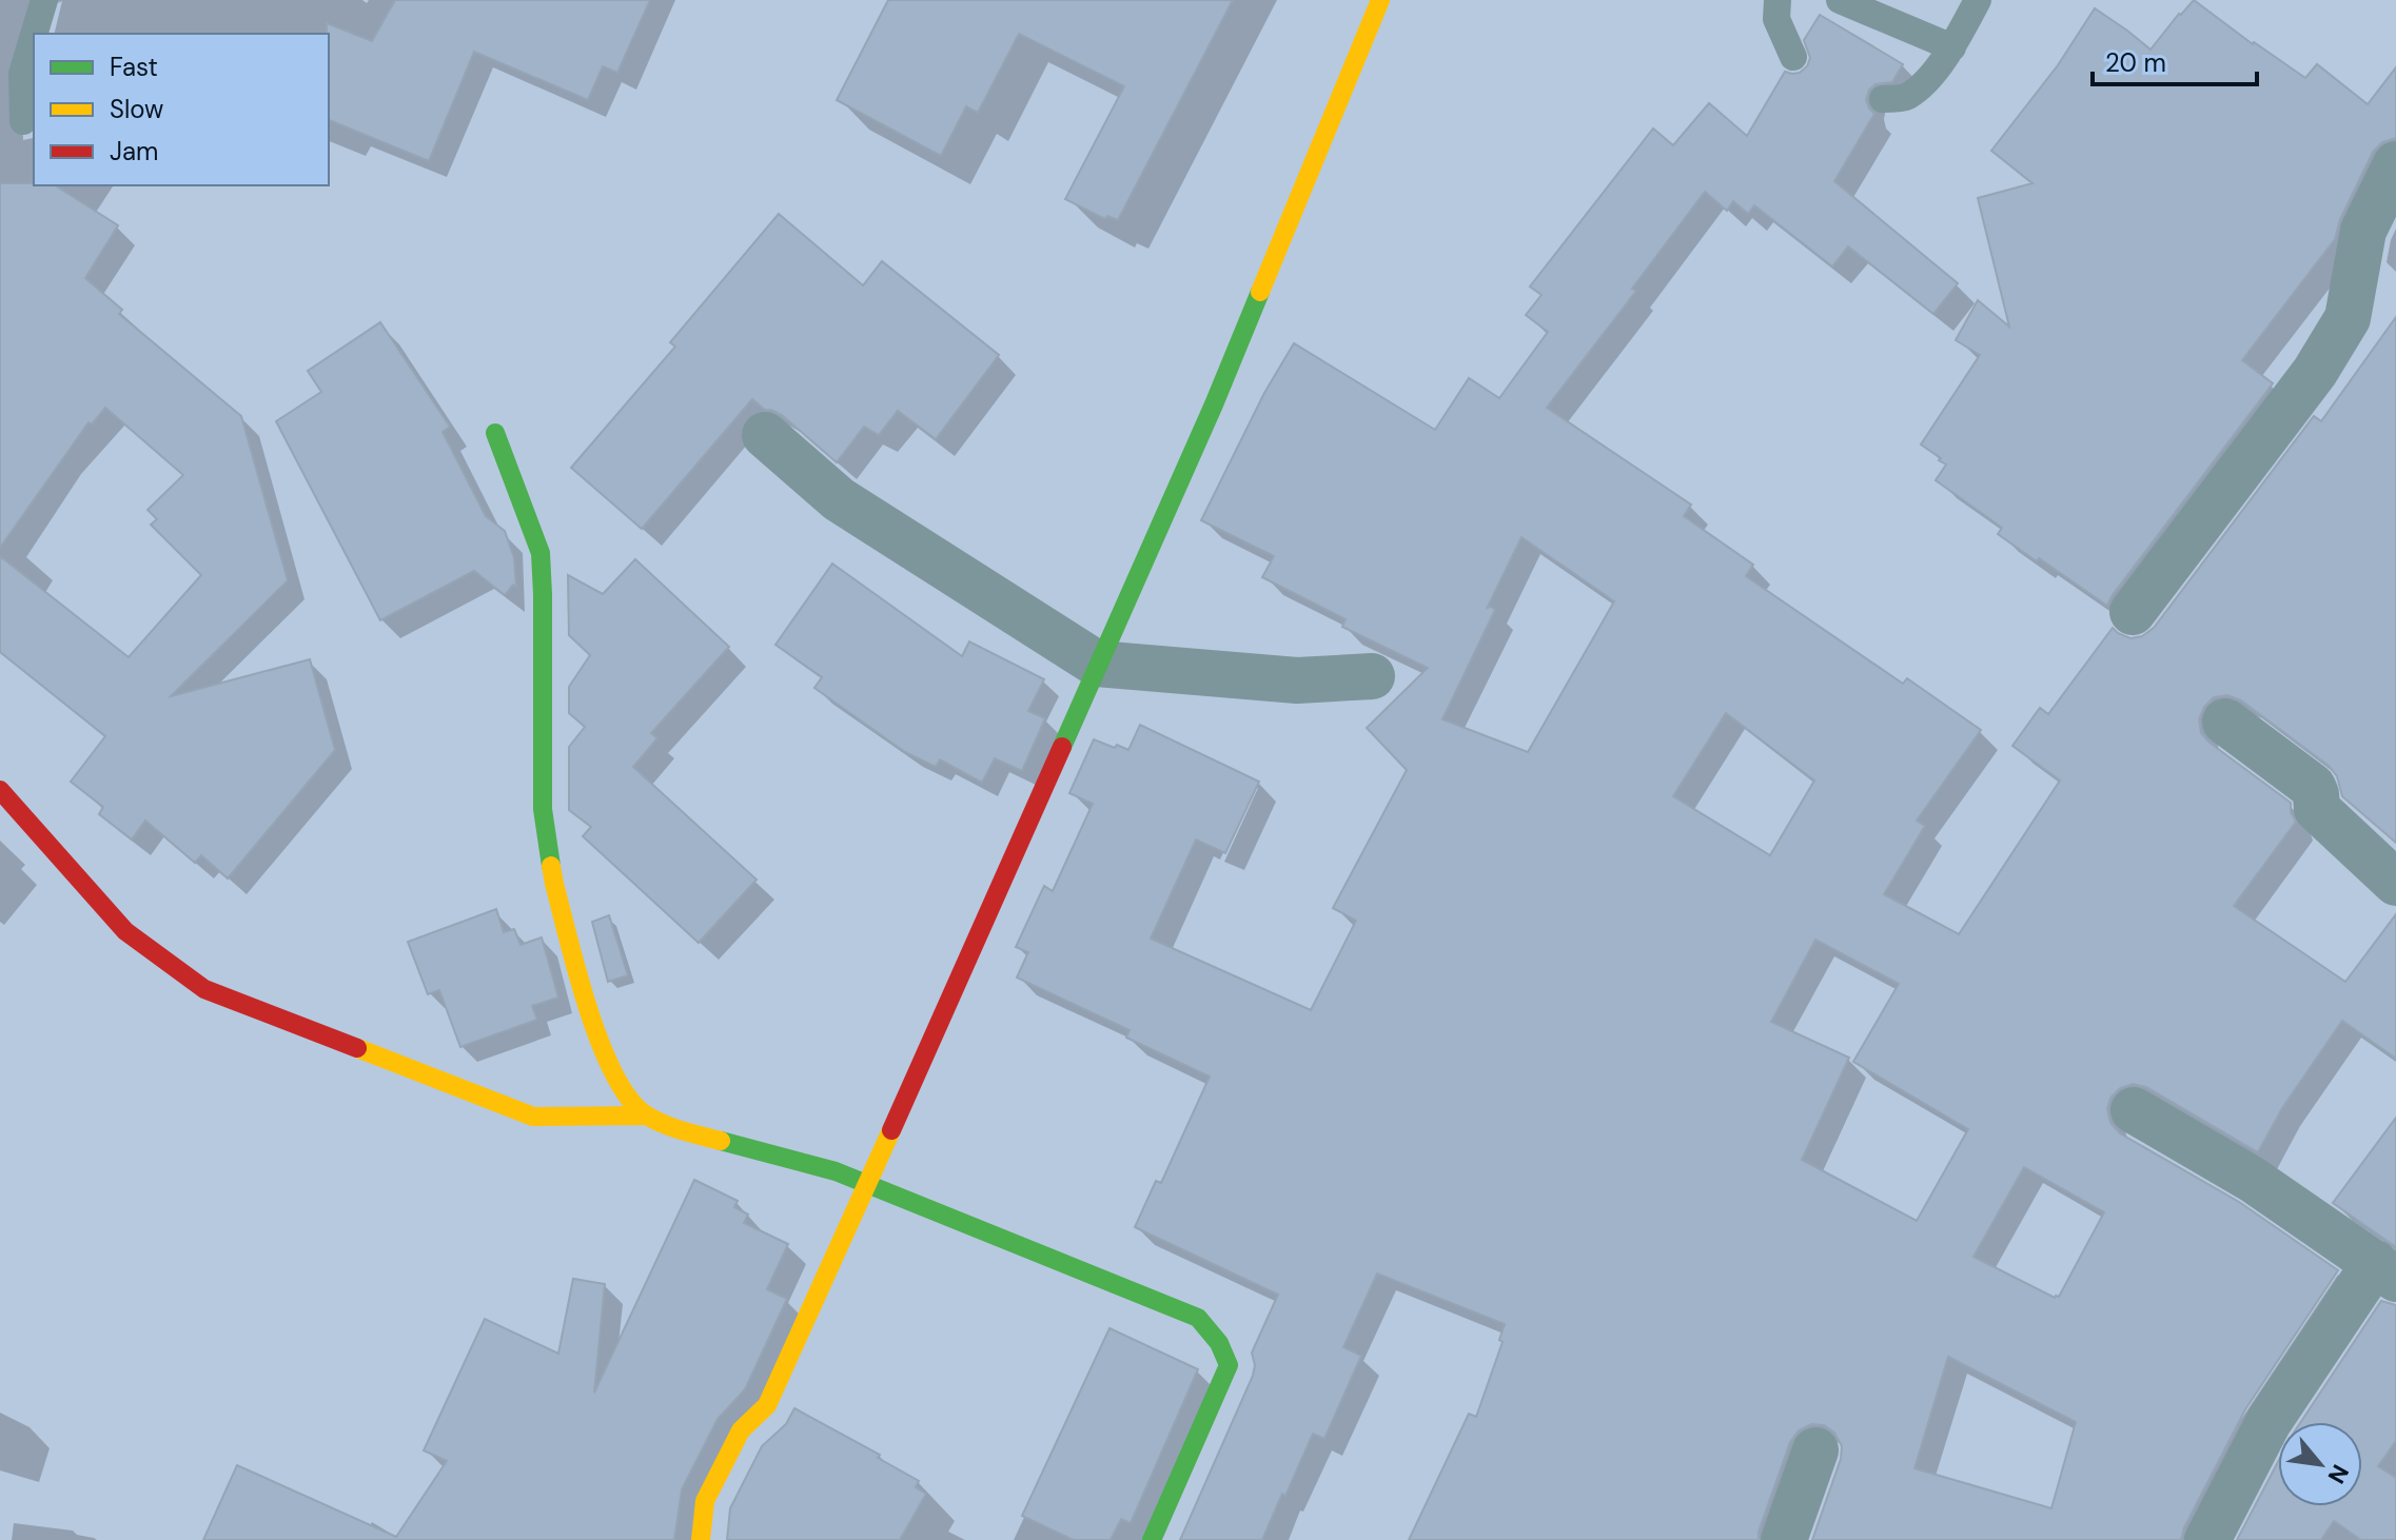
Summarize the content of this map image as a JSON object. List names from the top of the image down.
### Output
{
  "legend": ["Fast", "Slow", "Jam"],
  "scale_bar": "20 m",
  "north": "bottom right"
}
